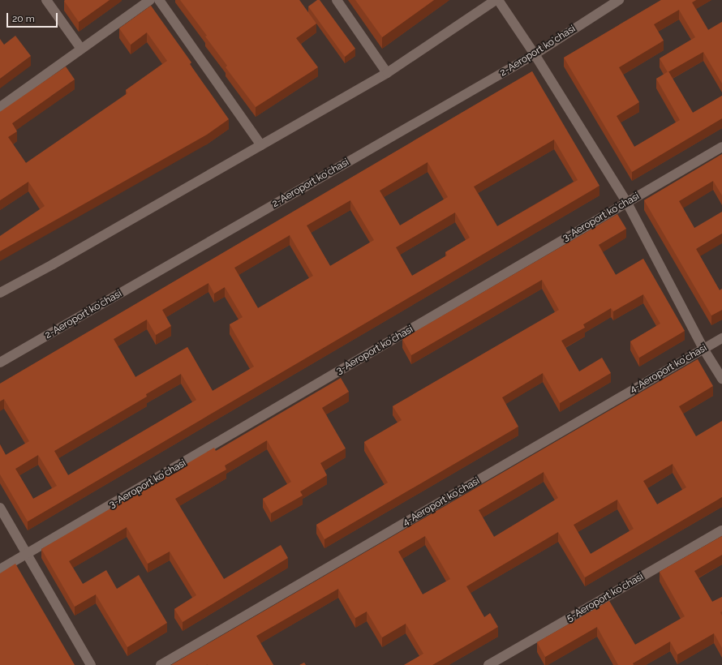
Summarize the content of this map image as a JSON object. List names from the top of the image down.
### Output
{
  "streets": {
    "street": [
      "2-Aeroport koʻchasi",
      "3-Aeroport koʻchasi",
      "4-Aeroport koʻchasi",
      "5-Aeroport koʻchasi"
    ]
  },
  "scale_bar": "20 m"
}
